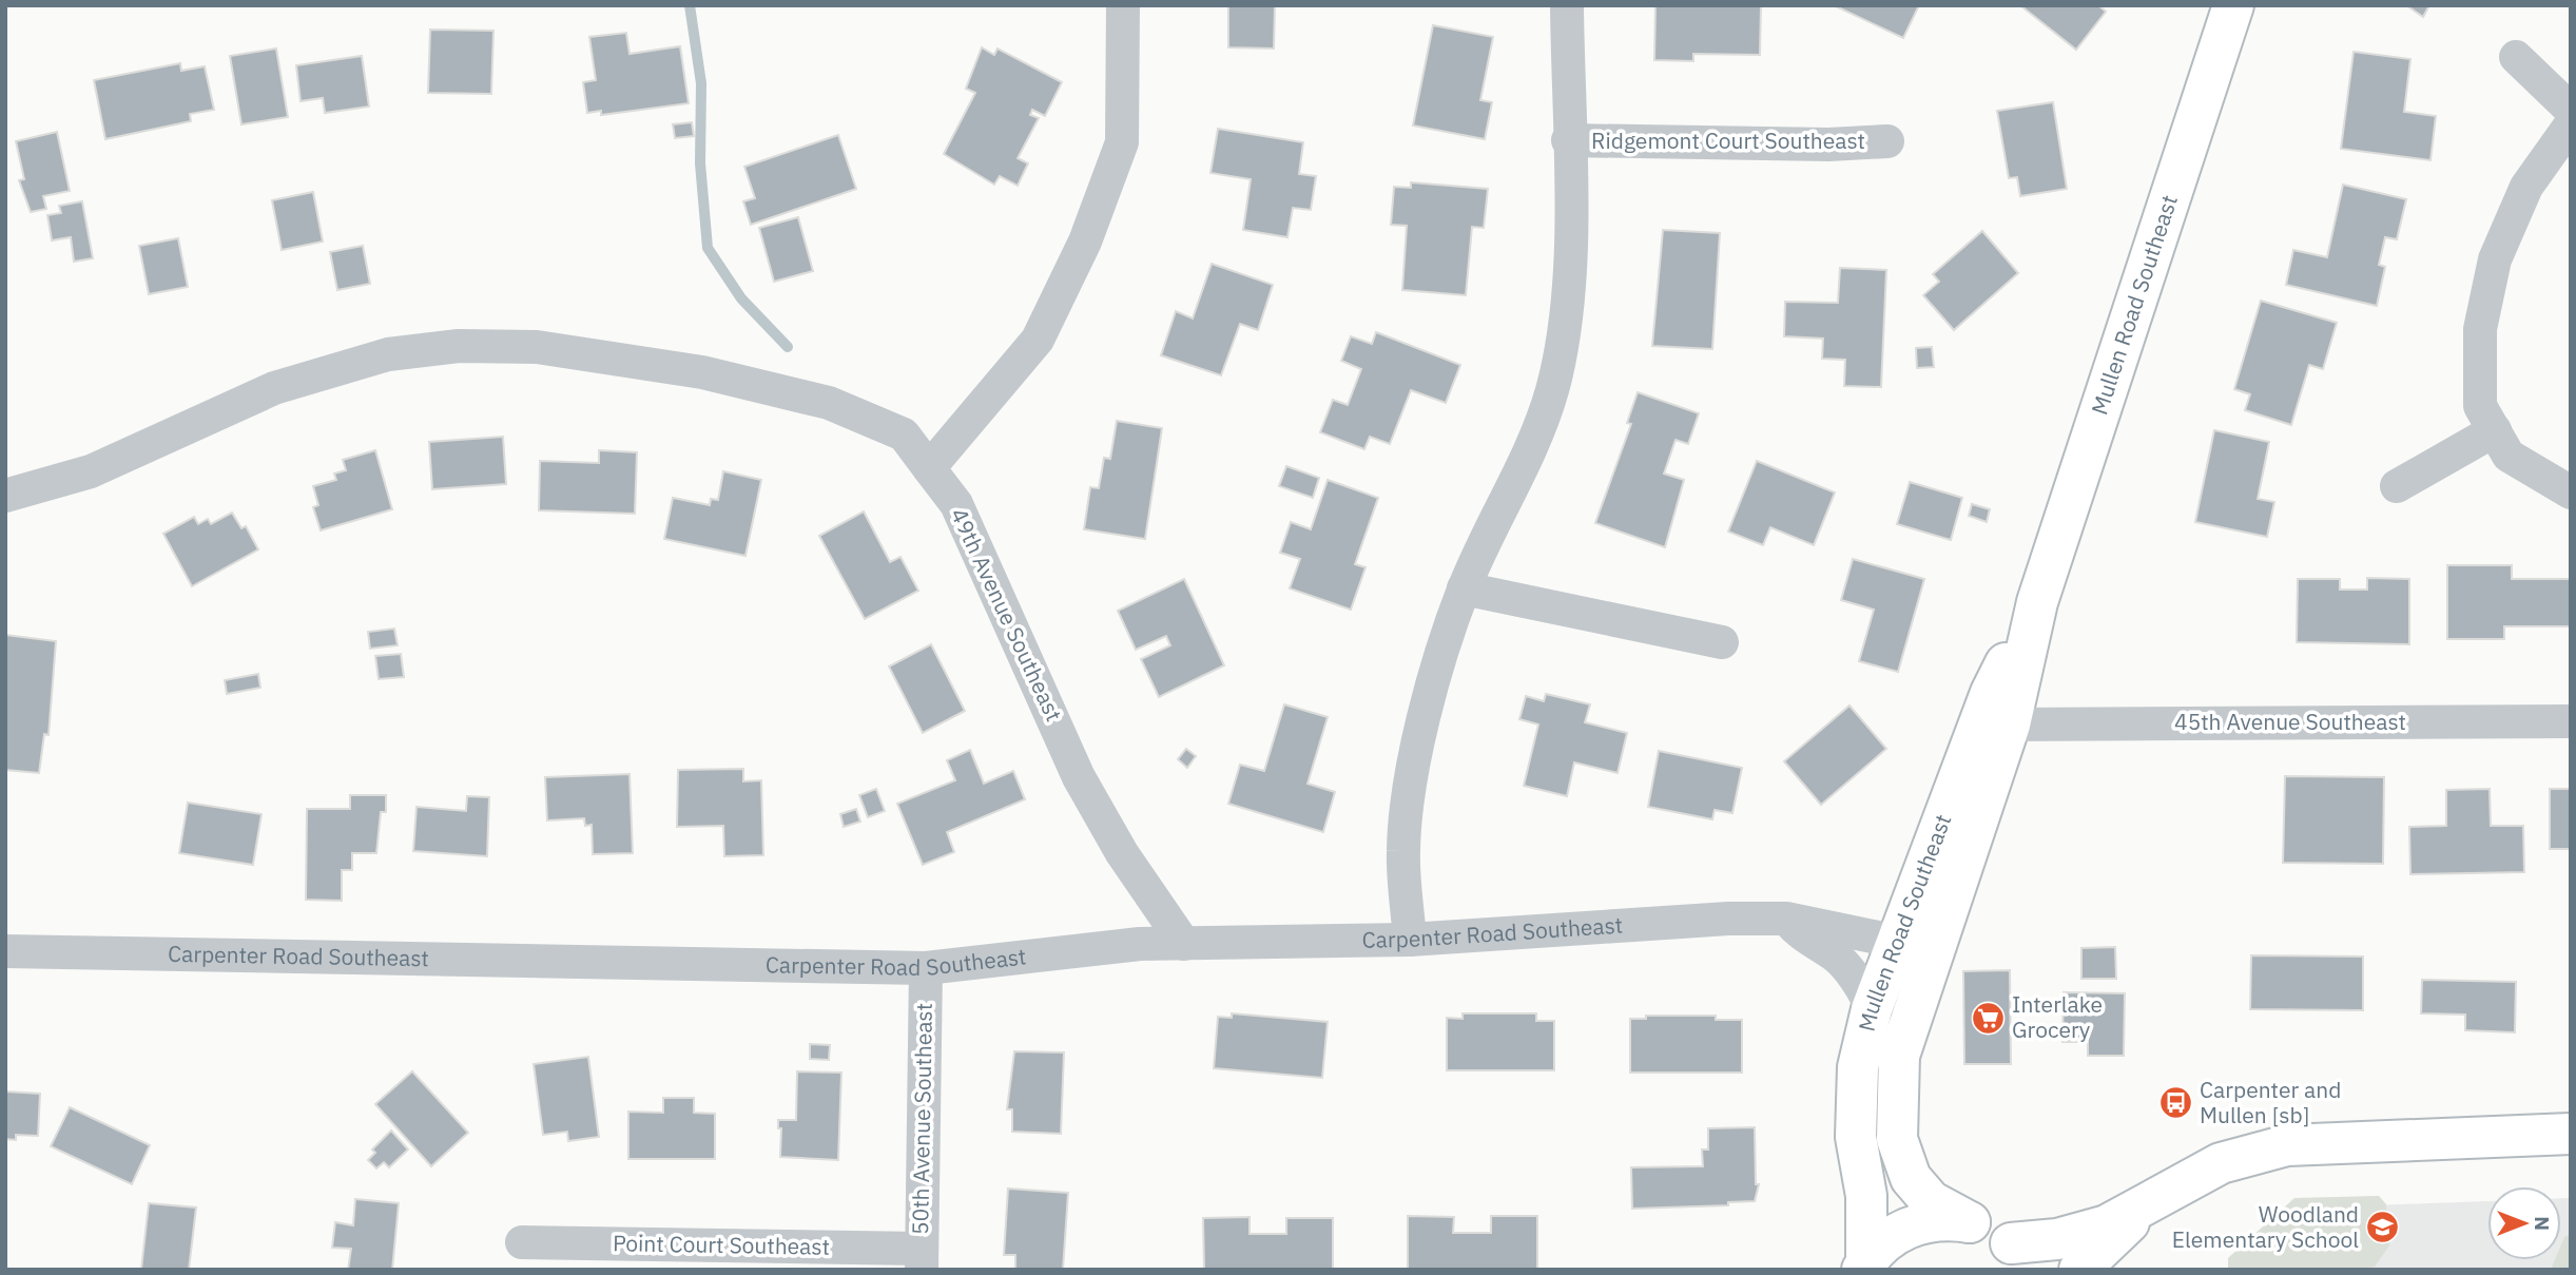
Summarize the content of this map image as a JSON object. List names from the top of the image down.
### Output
{
  "streets": {
    "street": [
      "Ridgemont Court Southeast",
      "Mullen Road Southeast",
      "49th Avenue Southeast",
      "45th Avenue Southeast",
      "Carpenter Road Southeast",
      "50th Avenue Southeast",
      "Point Court Southeast"
    ]
  },
  "crossings": [
    ["Mullen Road Southeast", "45th Avenue Southeast"],
    ["Mullen Road Southeast", "Carpenter Road Southeast"],
    ["49th Avenue Southeast", "Carpenter Road Southeast"],
    ["Carpenter Road Southeast", "50th Avenue Southeast"],
    ["50th Avenue Southeast", "Point Court Southeast"]
  ],
  "places": {
    "supermarket": ["Interlake Grocery"],
    "bus stop": ["Carpenter and Mullen [sb]"],
    "school or university": ["Woodland Elementary School"]
  },
  "north": "right"
}
